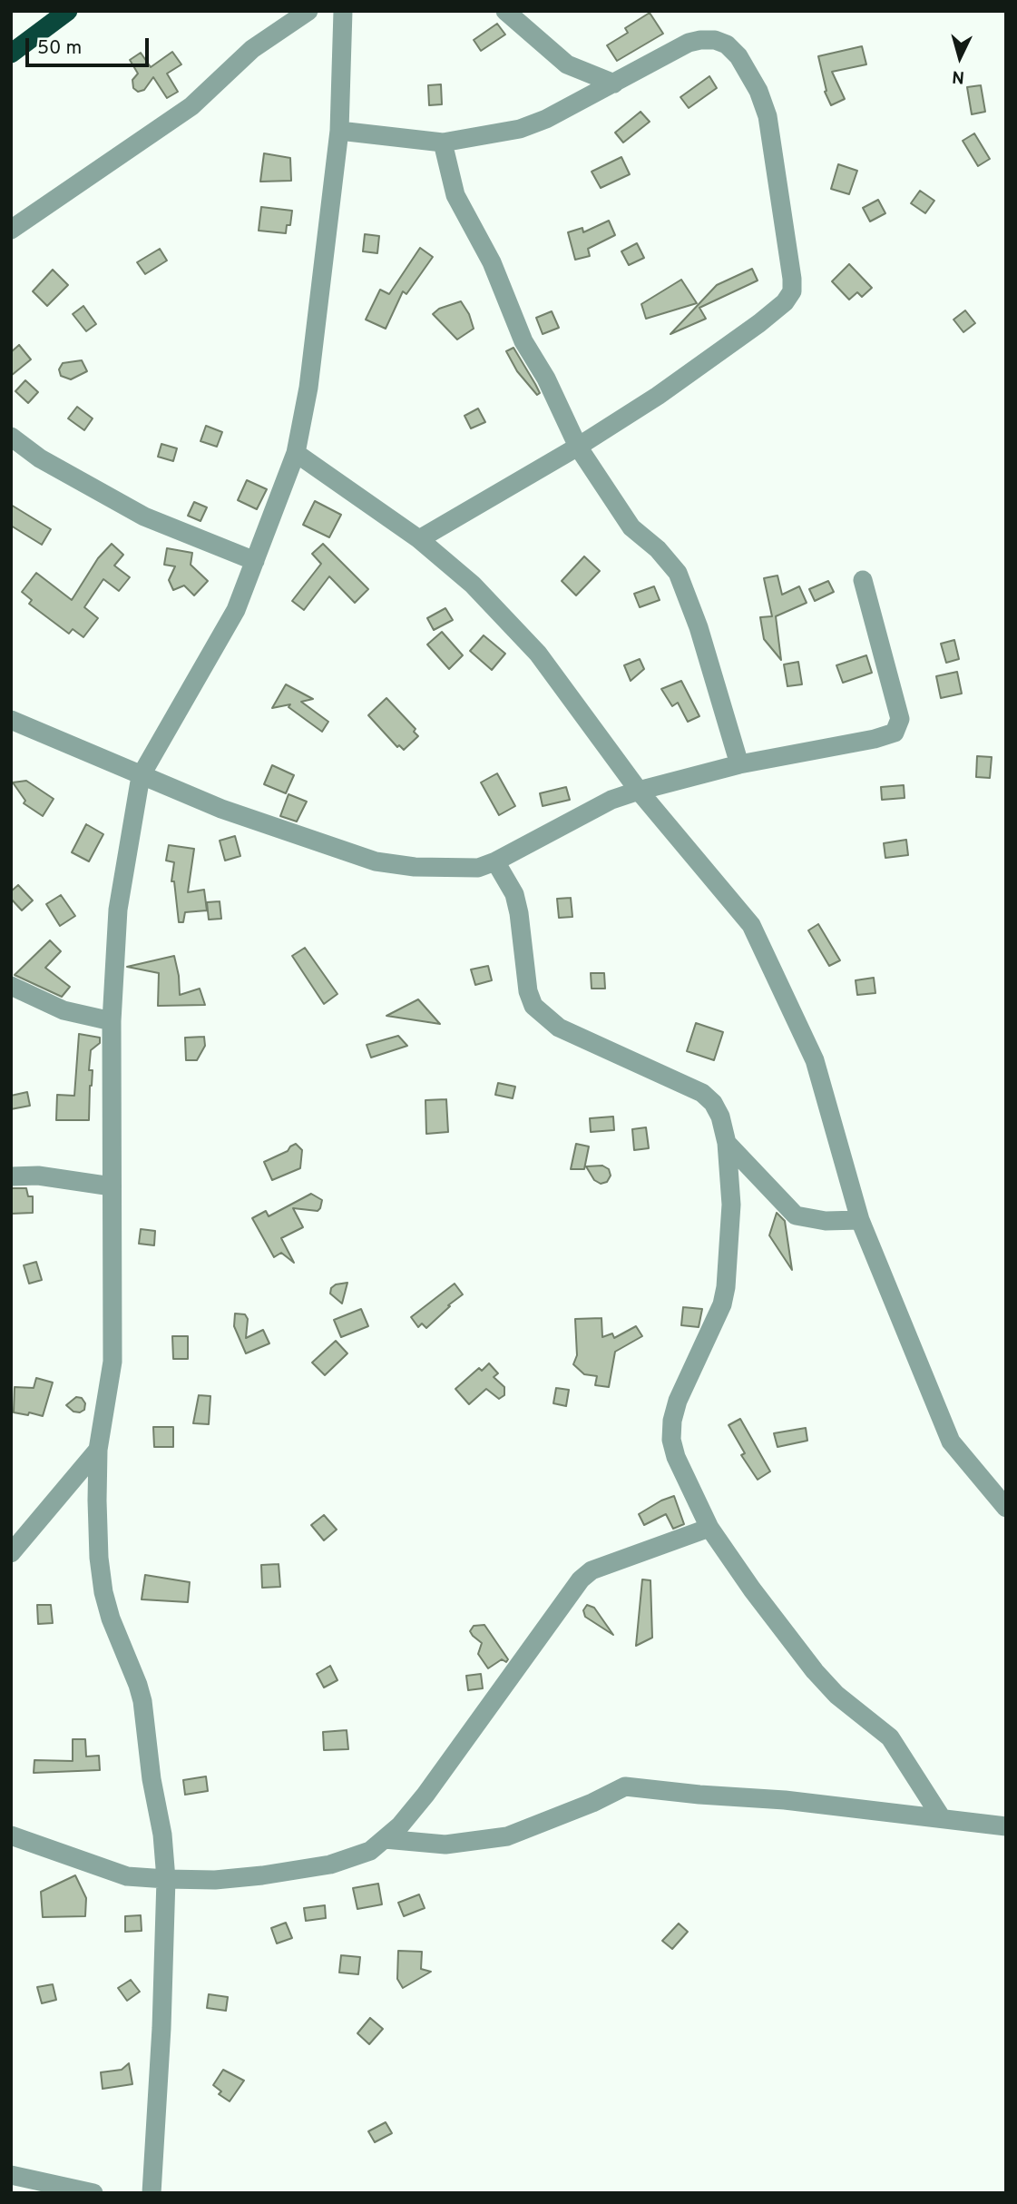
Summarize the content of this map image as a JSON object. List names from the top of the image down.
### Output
{
  "scale_bar": "50 m",
  "north": "bottom"
}
